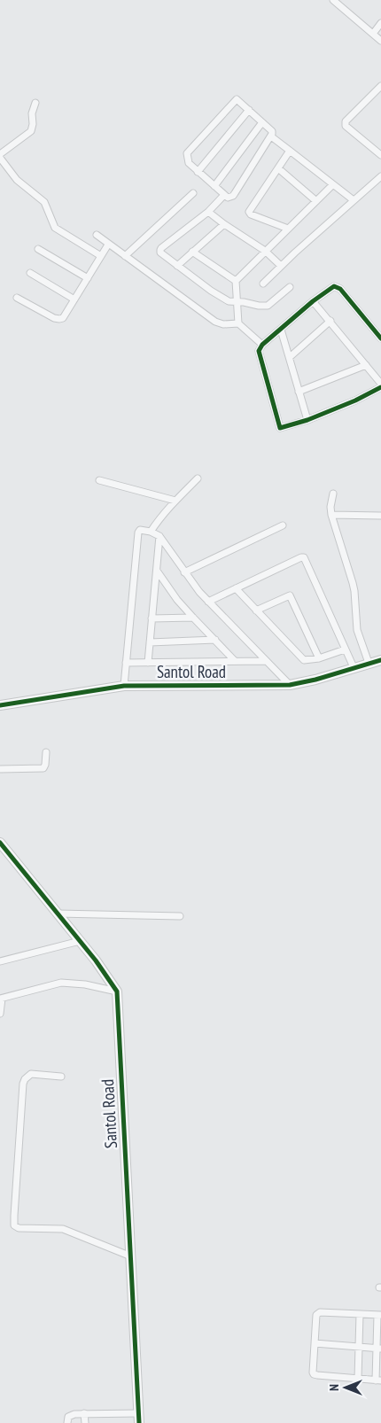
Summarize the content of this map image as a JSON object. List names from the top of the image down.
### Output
{
  "streets": {
    "street": ["Santol Road"]
  },
  "north": "left"
}
